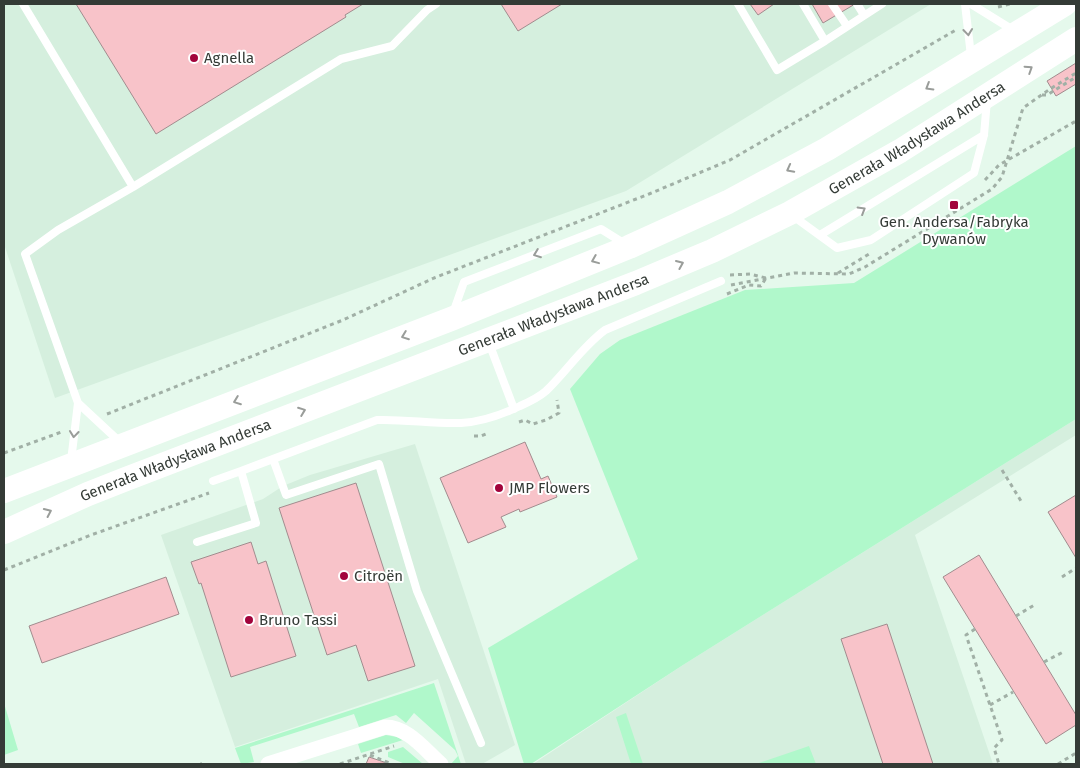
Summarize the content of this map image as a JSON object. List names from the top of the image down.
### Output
{
  "streets": {
    "highway": ["Generała Władysława Andersa"]
  },
  "places": {
    "other": [
      "Agnella",
      "JMP Flowers",
      "Citroën",
      "Bruno Tassi"
    ],
    "transit": ["Gen. Andersa/Fabryka Dywanów"]
  }
}
